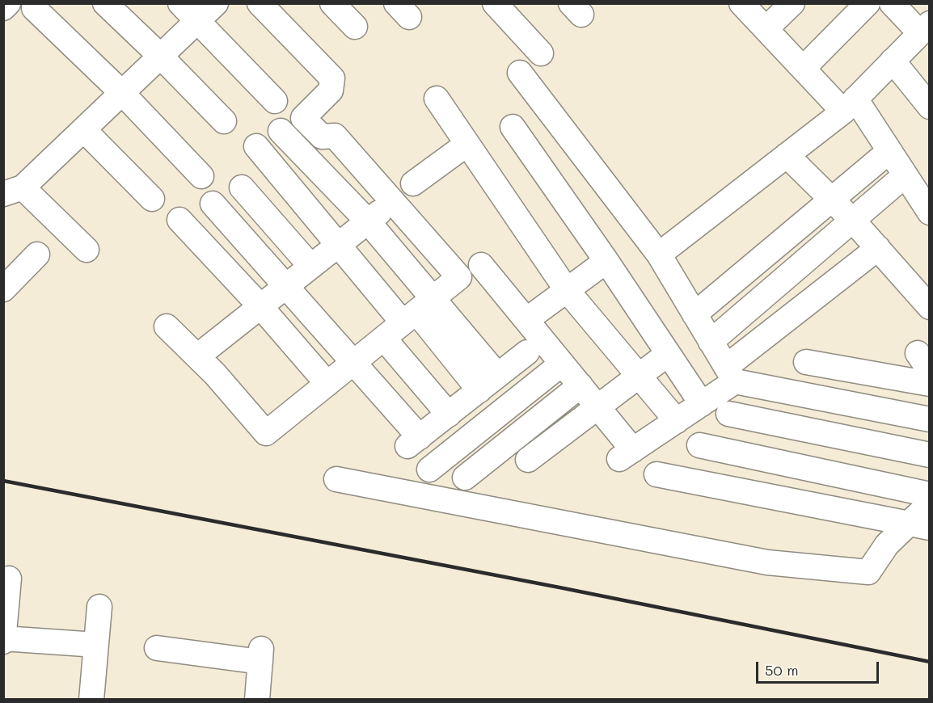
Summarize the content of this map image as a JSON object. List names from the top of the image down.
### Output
{
  "scale_bar": "50 m"
}
